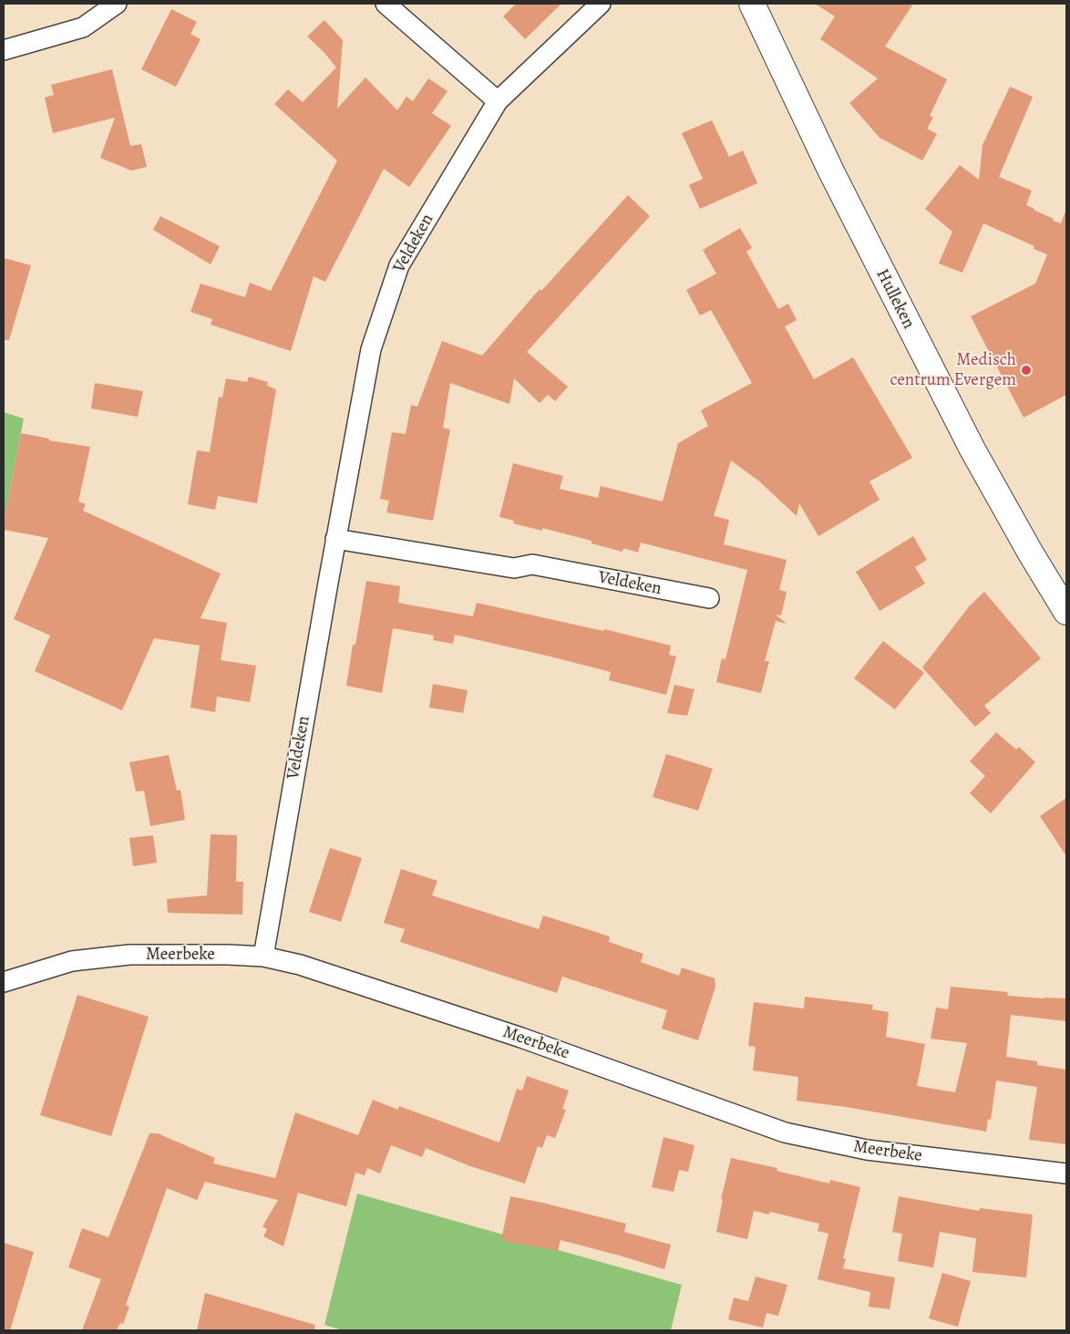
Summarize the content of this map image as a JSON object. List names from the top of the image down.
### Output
{
  "streets": {
    "main road": ["Hulleken"],
    "street": ["Veldeken", "Meerbeke"]
  },
  "crossings": [
    ["Veldeken", "Meerbeke"]
  ],
  "places": ["Medisch centrum Evergem"]
}
